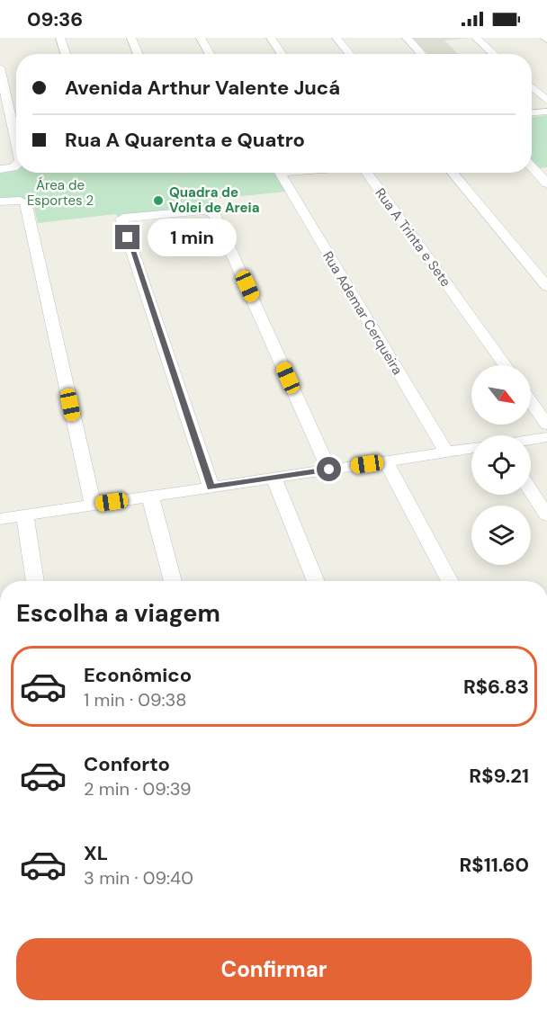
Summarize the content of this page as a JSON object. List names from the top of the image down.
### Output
{
  "streets": {
    "street": ["Rua A Trinta e Sete", "Rua Ademar Cerqueira"]
  },
  "parks": ["Área de Esportes 2"],
  "places": ["Quadra de Volei de Areia"],
  "north": "bottom right",
  "page": {
    "status": "09:36",
    "banner": ["Avenida Arthur Valente Jucá", "Rua A Quarenta e Quatro"],
    "bubble": "1 min",
    "heading": "Escolha a viagem",
    "list": [
      {
        "name": "Econômico",
        "note": "1 min · 09:38",
        "value": "R$6.83"
      },
      {
        "name": "Conforto",
        "note": "2 min · 09:39",
        "value": "R$9.21"
      },
      {
        "name": "XL",
        "note": "3 min · 09:40",
        "value": "R$11.60"
      }
    ],
    "buttons": "Confirmar"
  }
}
